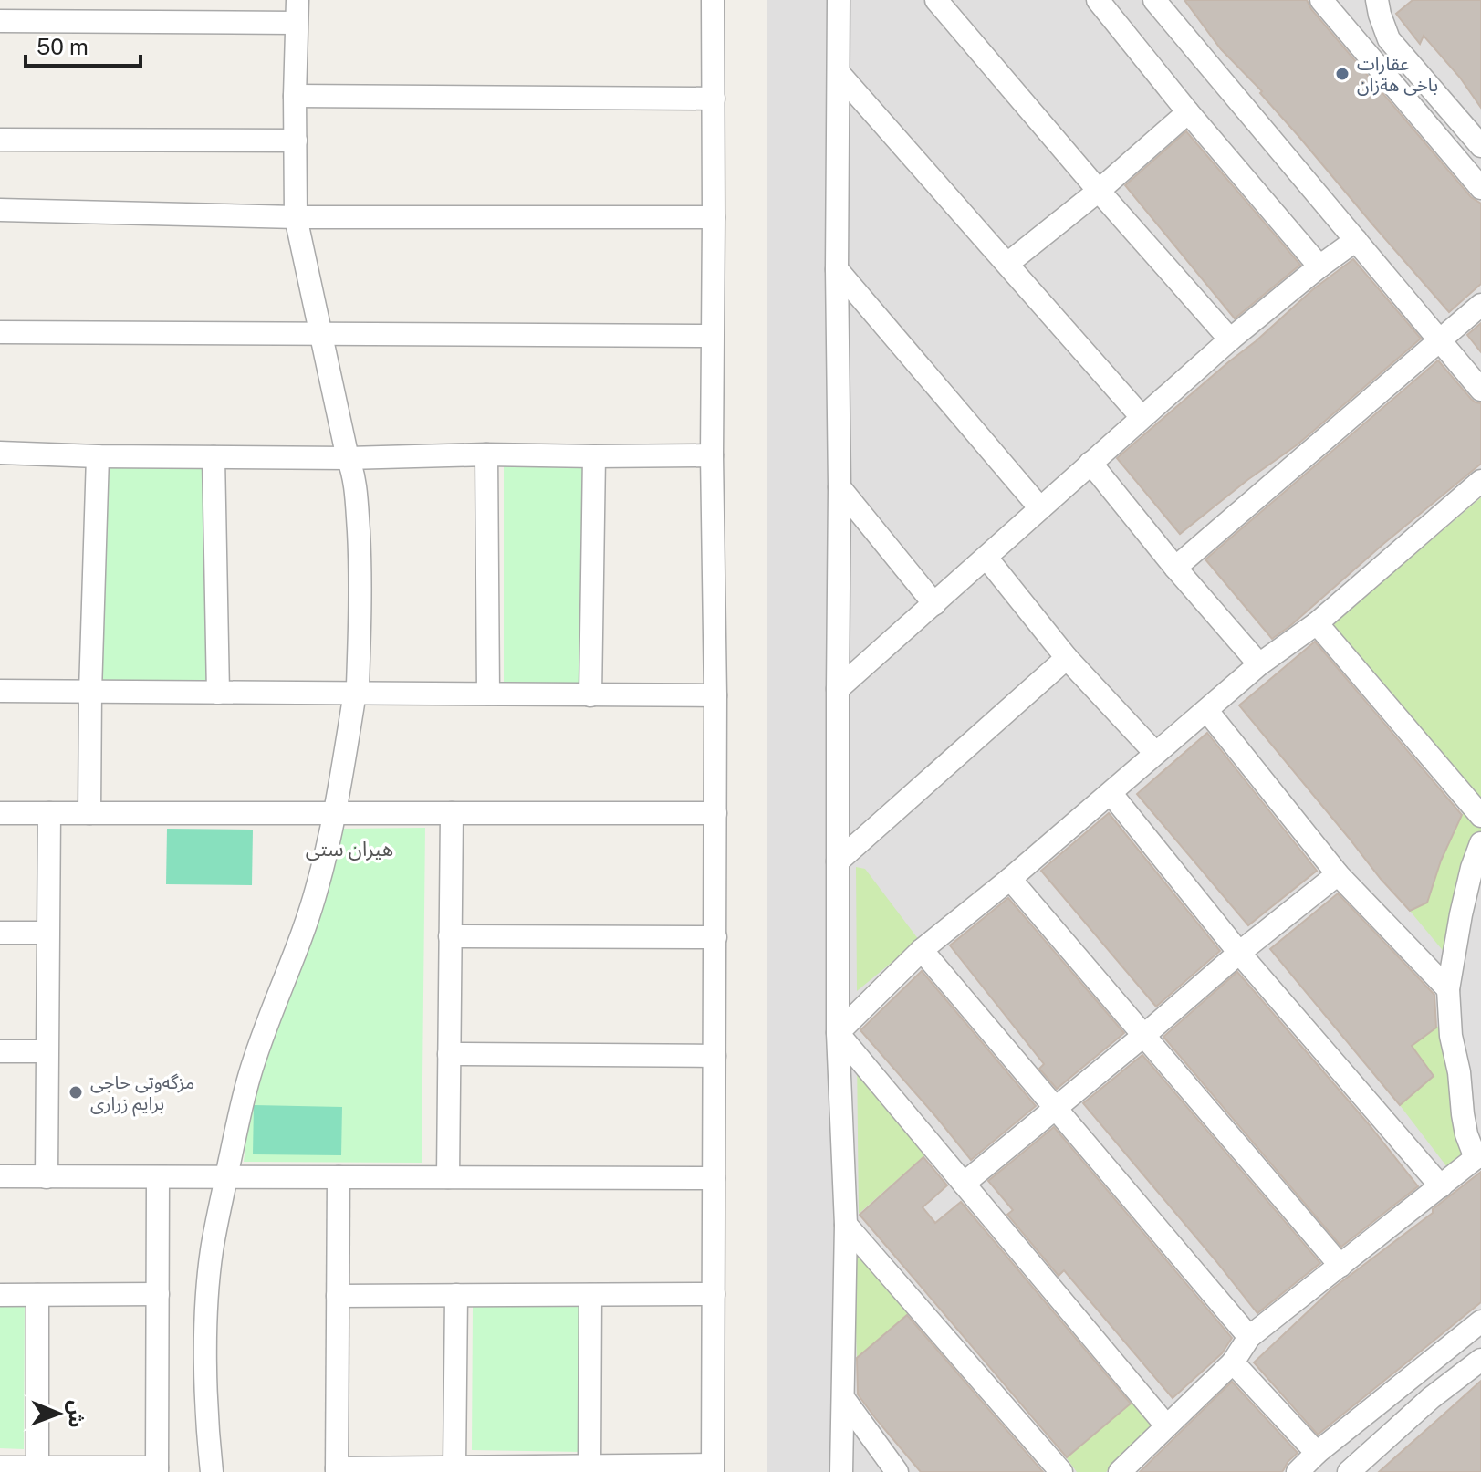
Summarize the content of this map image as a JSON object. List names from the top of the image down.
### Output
{
  "districts": ["هیران ستی"],
  "places": ["عقارات باخی هةزان", "مزگەوتی حاجی برایم زراری"],
  "scale_bar": "50 m",
  "north": "right"
}
